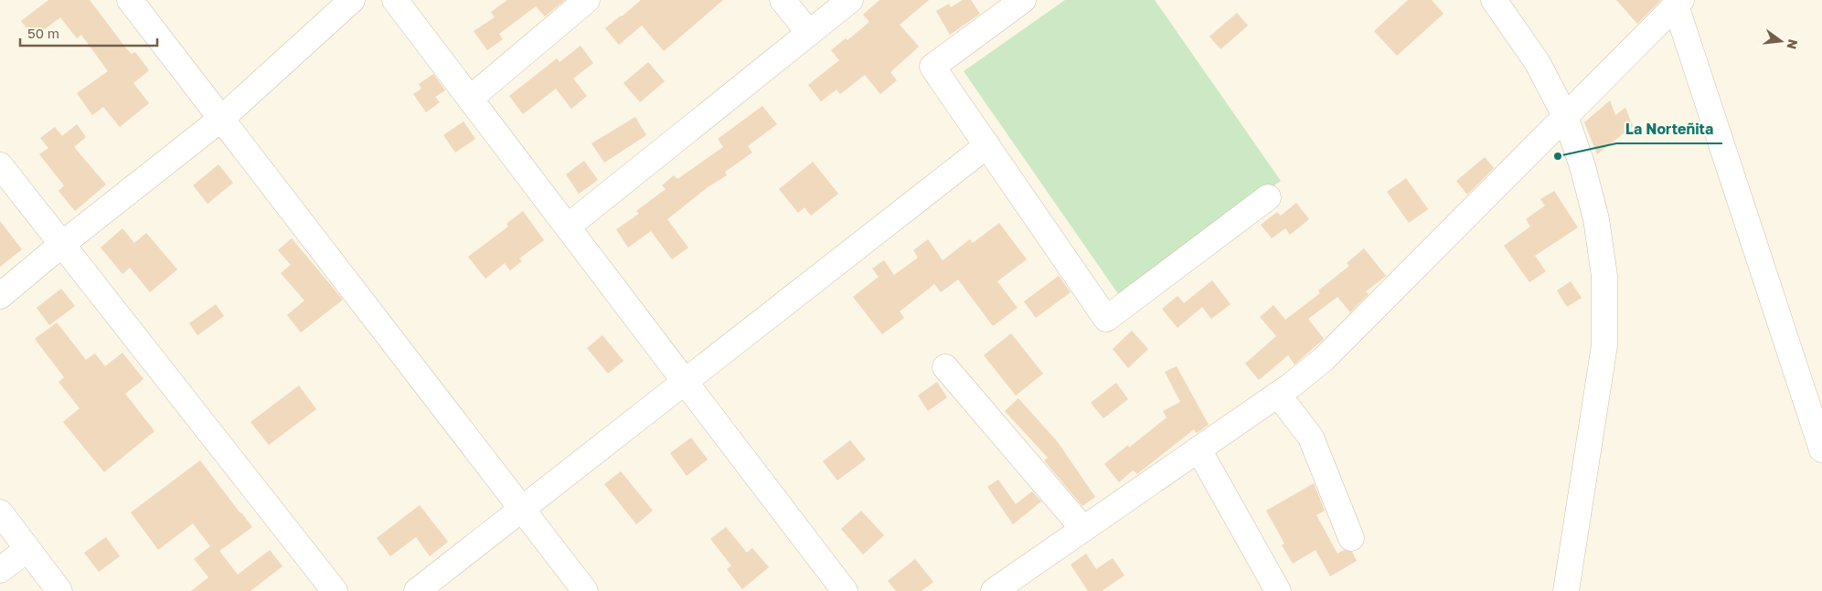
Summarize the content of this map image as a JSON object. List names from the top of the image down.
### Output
{
  "places": ["La Norteñita"],
  "scale_bar": "50 m",
  "north": "right"
}
